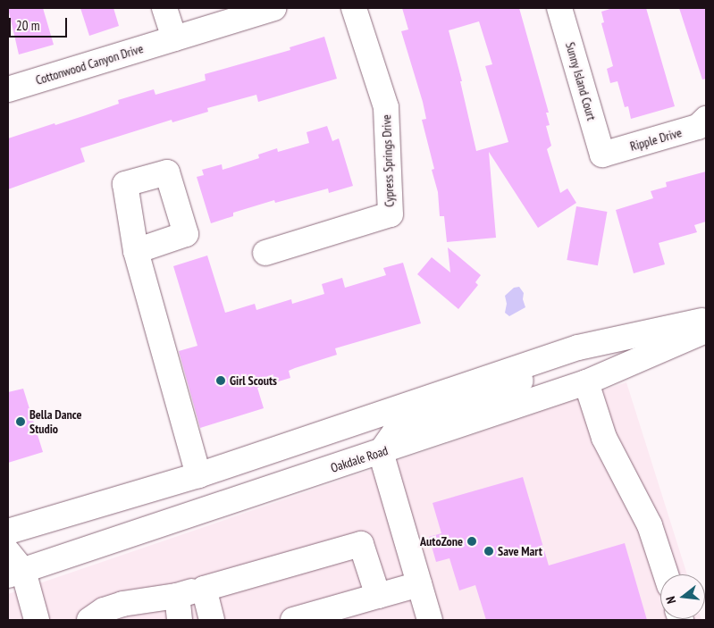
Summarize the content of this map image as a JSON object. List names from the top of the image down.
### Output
{
  "streets": {
    "main road": [
      "Cottonwood Canyon Drive",
      "Sunny Island Court",
      "Ripple Drive",
      "Cypress Springs Drive",
      "Oakdale Road"
    ]
  },
  "crossings": [
    ["Sunny Island Court", "Ripple Drive"]
  ],
  "places": [
    "Girl Scouts",
    "Bella Dance Studio",
    "AutoZone",
    "Save Mart"
  ],
  "scale_bar": "20 m",
  "north": "left"
}
